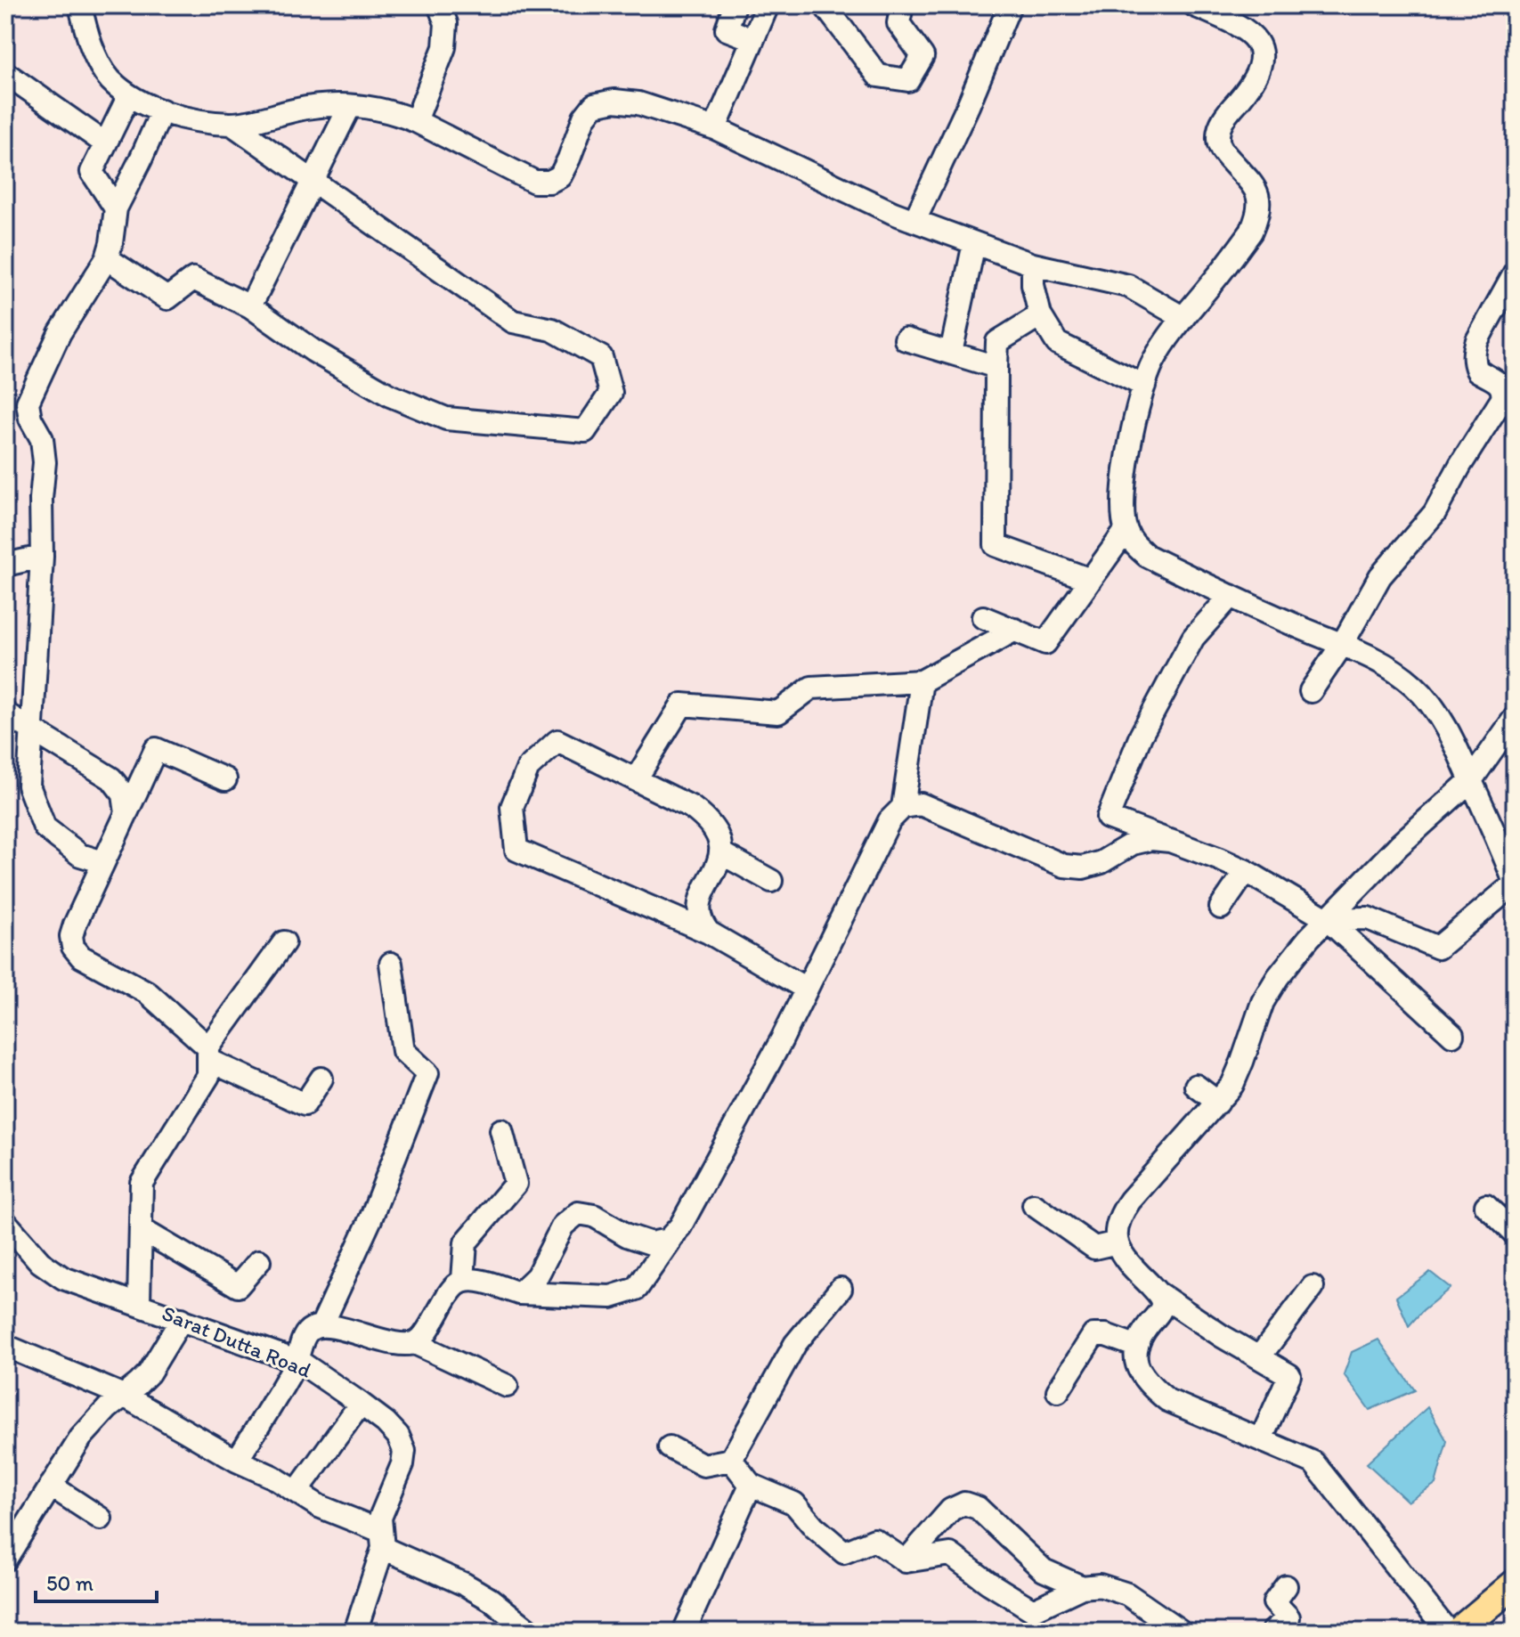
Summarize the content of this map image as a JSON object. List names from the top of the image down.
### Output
{
  "streets": {
    "street": ["Sarat Dutta Road"]
  },
  "scale_bar": "50 m"
}
